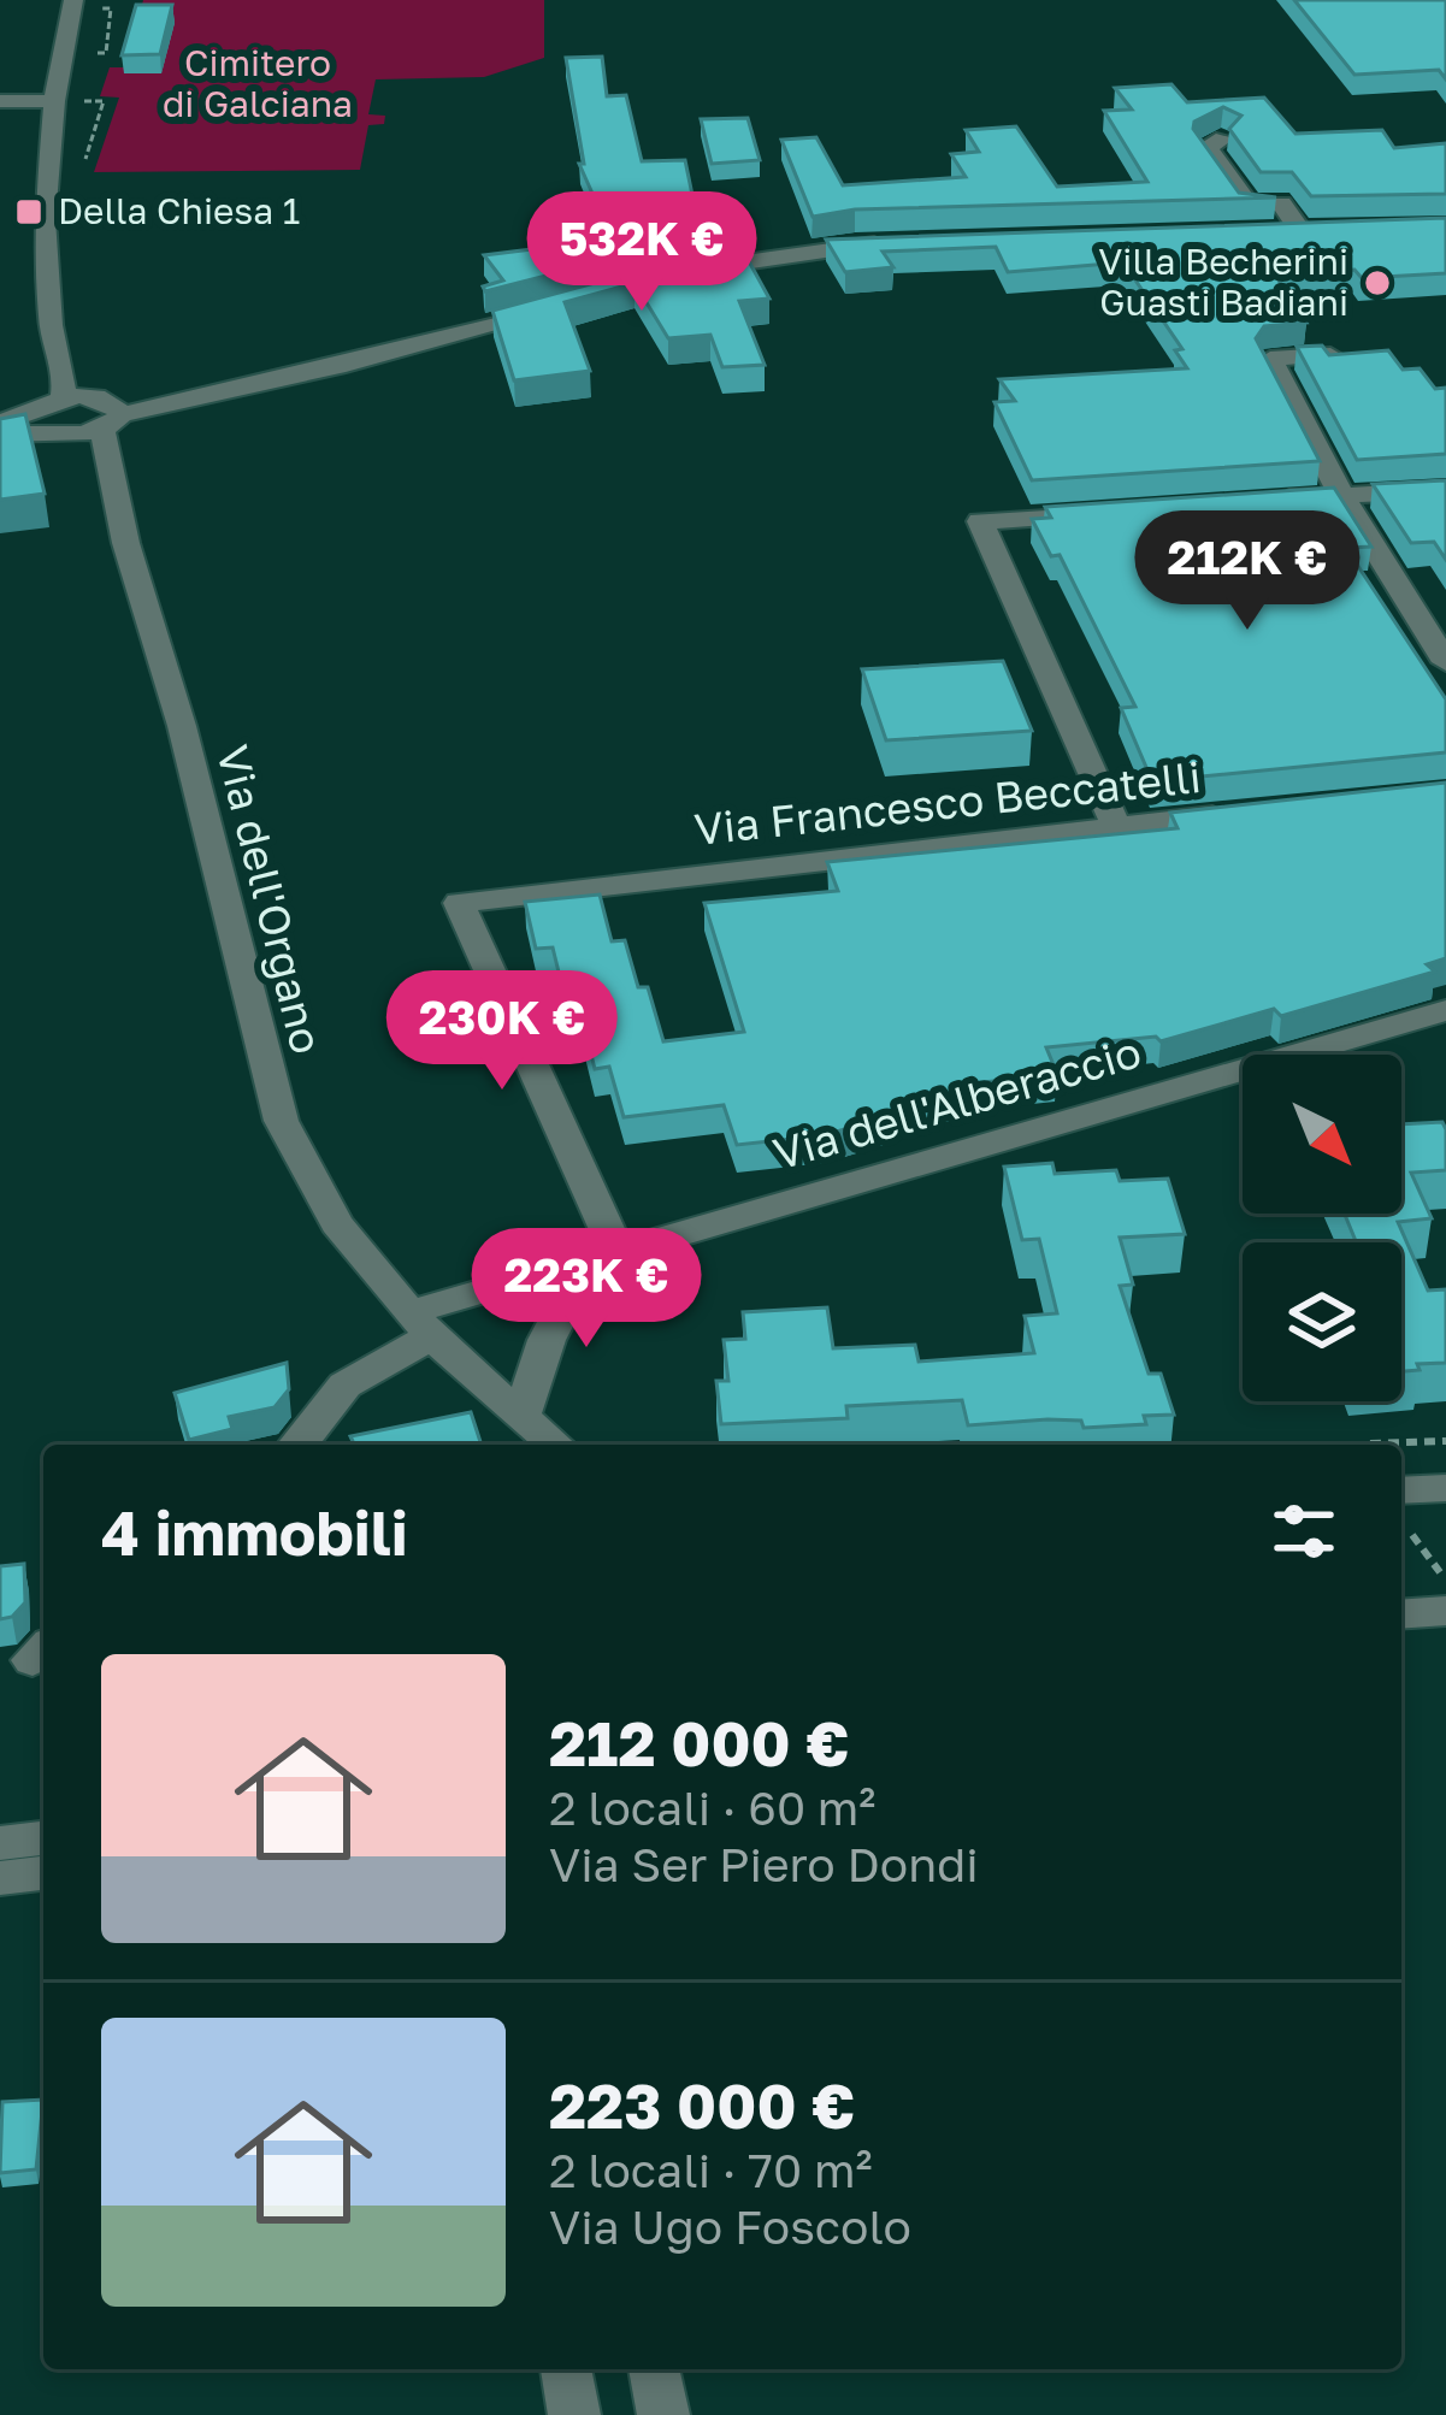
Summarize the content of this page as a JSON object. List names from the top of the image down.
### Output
{
  "streets": {
    "street": ["Via Francesco Beccatelli", "Via dell'Organo", "Via dell'Alberaccio"]
  },
  "crossings": [
    ["Via Francesco Beccatelli", "Via dell'Alberaccio"],
    ["Via dell'Organo", "Via dell'Alberaccio"]
  ],
  "parks": ["Cimitero di Galciana"],
  "places": {
    "transit": ["Della Chiesa 1"],
    "other": ["Villa Becherini Guasti Badiani"]
  },
  "north": "bottom right",
  "page": {
    "price": [
      "532K €",
      "212K €",
      "230K €",
      "223K €"
    ],
    "heading": "4 immobili",
    "list": [
      {
        "name": "212 000 €",
        "note": "2 locali · 60 m² · Via Ser Piero Dondi"
      },
      {
        "name": "223 000 €",
        "note": "2 locali · 70 m² · Via Ugo Foscolo"
      }
    ]
  }
}
